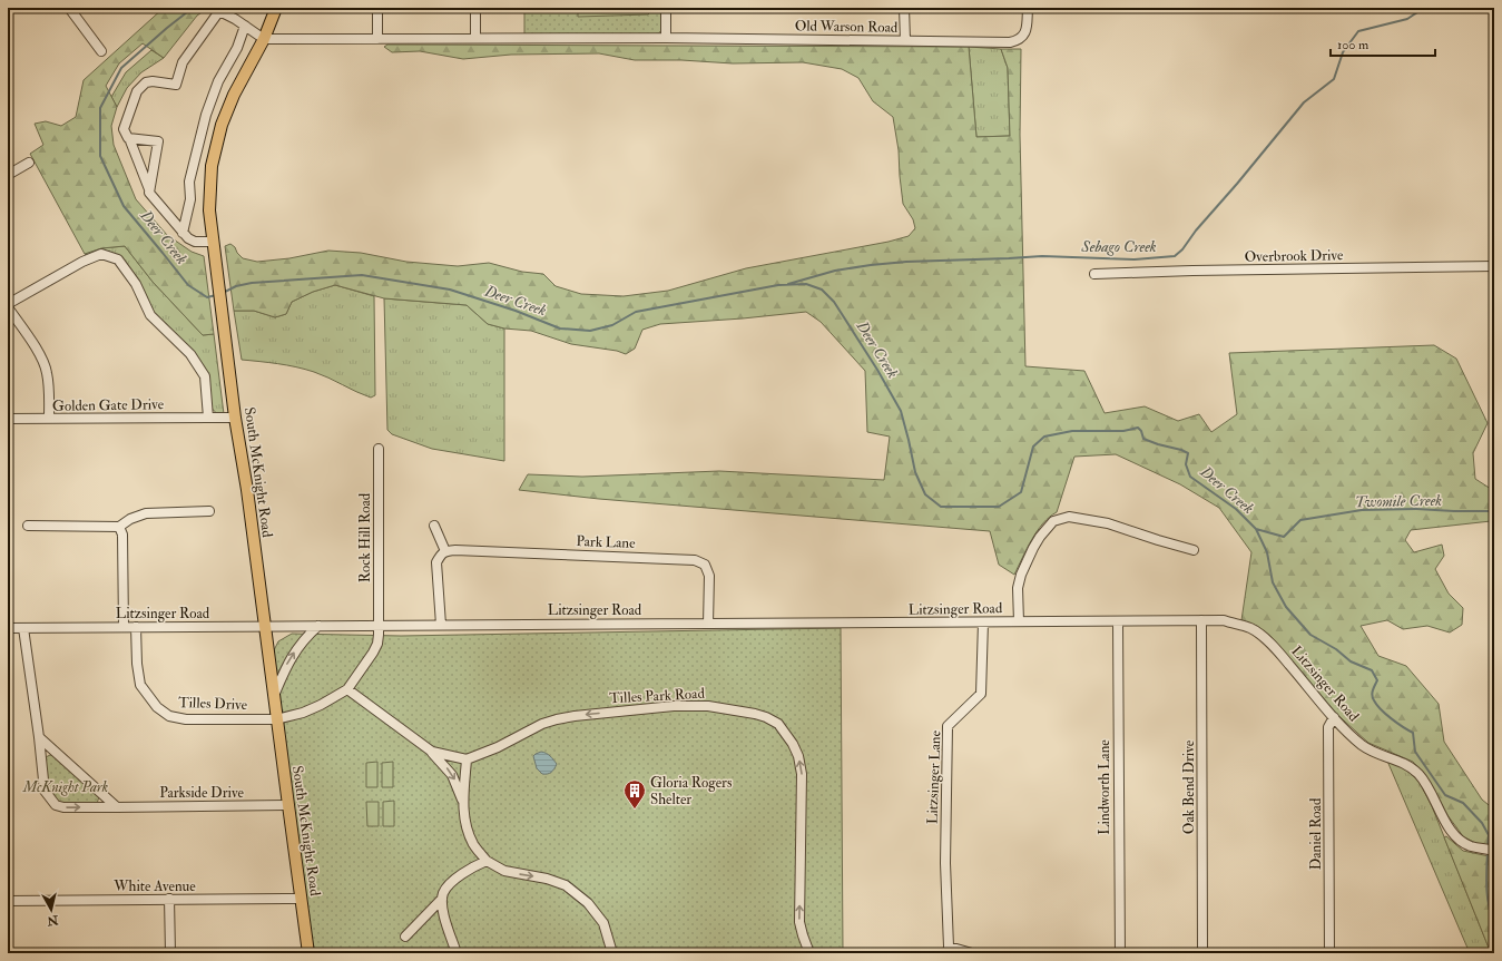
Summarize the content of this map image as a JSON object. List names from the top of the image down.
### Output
{
  "streets": {
    "main road": ["South McKnight Road"],
    "street": [
      "Old Warson Road",
      "Overbrook Drive",
      "Golden Gate Drive",
      "Rock Hill Road",
      "Park Lane",
      "Litzsinger Road",
      "Tilles Park Road",
      "Tilles Drive",
      "Litzsinger Lane",
      "Lindworth Lane",
      "Oak Bend Drive",
      "Parkside Drive",
      "Daniel Road",
      "White Avenue"
    ]
  },
  "crossings": [
    ["Old Warson Road", "South McKnight Road"],
    ["Golden Gate Drive", "South McKnight Road"],
    ["South McKnight Road", "Litzsinger Road"],
    ["South McKnight Road", "Tilles Drive"],
    ["South McKnight Road", "Parkside Drive"],
    ["South McKnight Road", "White Avenue"],
    ["Rock Hill Road", "Litzsinger Road"],
    ["Park Lane", "Litzsinger Road"],
    ["Litzsinger Road", "Tilles Drive"],
    ["Litzsinger Road", "Litzsinger Lane"],
    ["Litzsinger Road", "Lindworth Lane"],
    ["Litzsinger Road", "Oak Bend Drive"],
    ["Litzsinger Road", "Parkside Drive"],
    ["Litzsinger Road", "Daniel Road"]
  ],
  "water": ["Deer Creek", "Sebago Creek", "Twomile Creek"],
  "parks": ["McKnight Park"],
  "places": {
    "building": ["Gloria Rogers Shelter"]
  },
  "scale_bar": "100 m",
  "north": "bottom"
}
